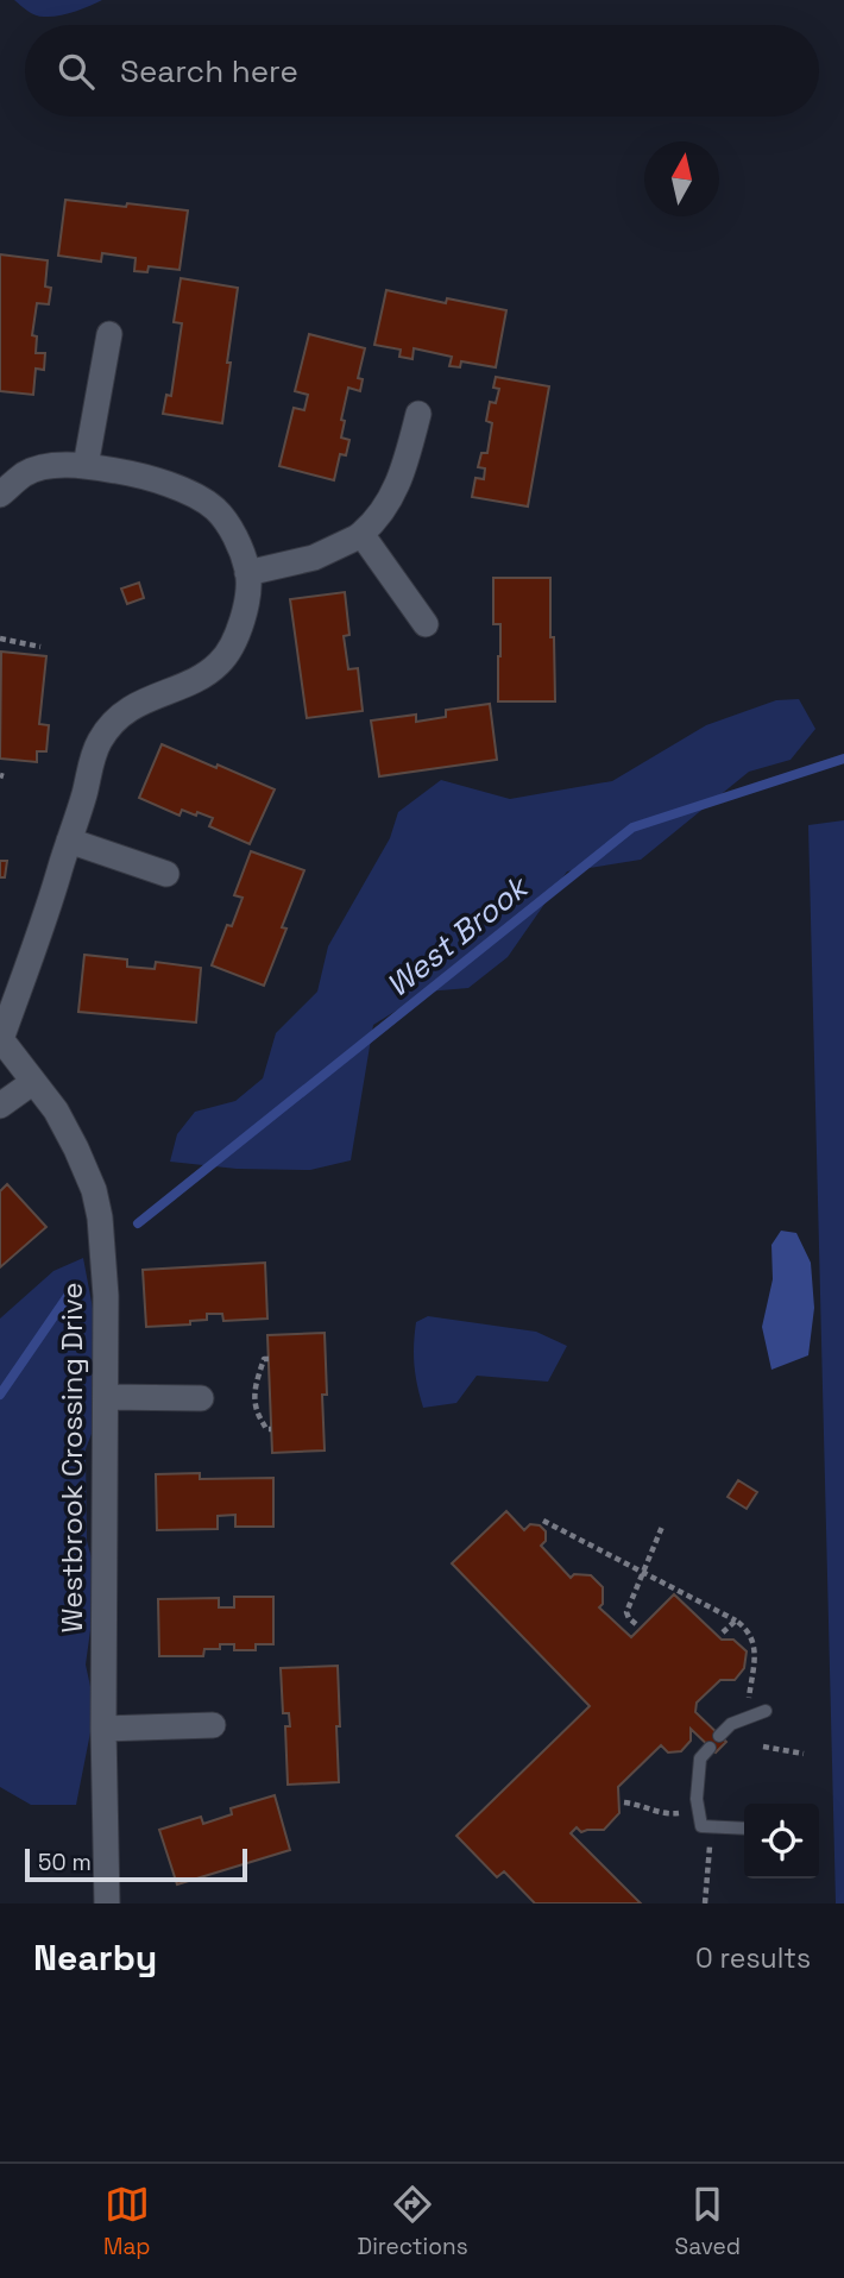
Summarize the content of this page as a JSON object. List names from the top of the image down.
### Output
{
  "streets": {
    "street": ["Westbrook Crossing Drive"]
  },
  "water": ["West Brook"],
  "scale_bar": "50 m",
  "north": "top",
  "page": {
    "search": "Search here",
    "scale": "50 m",
    "heading": ["Nearby", "0 results"],
    "nav": ["Map", "Directions", "Saved"]
  }
}
